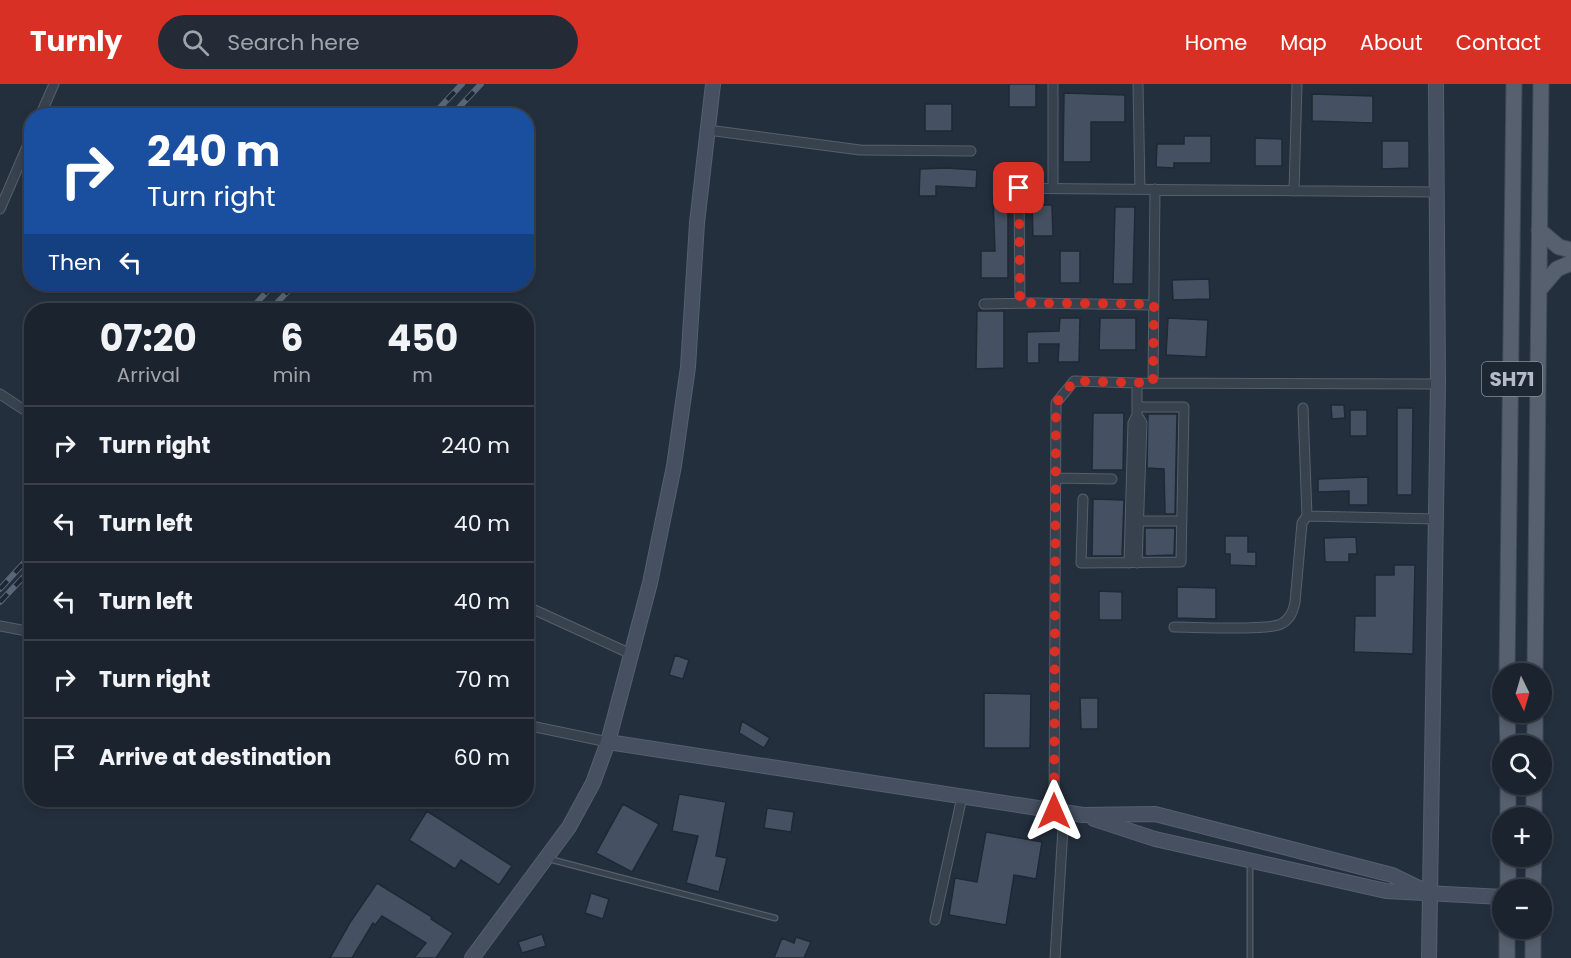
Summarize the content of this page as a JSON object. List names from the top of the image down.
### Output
{
  "streets": {
    "main road": ["SH71"]
  },
  "north": "bottom",
  "page": {
    "header": "Turnly",
    "search": "Search here",
    "nav": [
      "Home",
      "Map",
      "About",
      "Contact"
    ],
    "turn": ["240 m", "Turn right"],
    "then": "Then",
    "eta": [
      "07:20",
      "Arrival",
      "6",
      "min",
      "450",
      "m"
    ],
    "list": [
      {
        "name": "Turn right",
        "value": "240 m"
      },
      {
        "name": "Turn left",
        "value": "40 m"
      },
      {
        "name": "Turn left",
        "value": "40 m"
      },
      {
        "name": "Turn right",
        "value": "70 m"
      },
      {
        "name": "Arrive at destination",
        "value": "60 m"
      }
    ],
    "map_buttons": ["+", "−"]
  }
}
